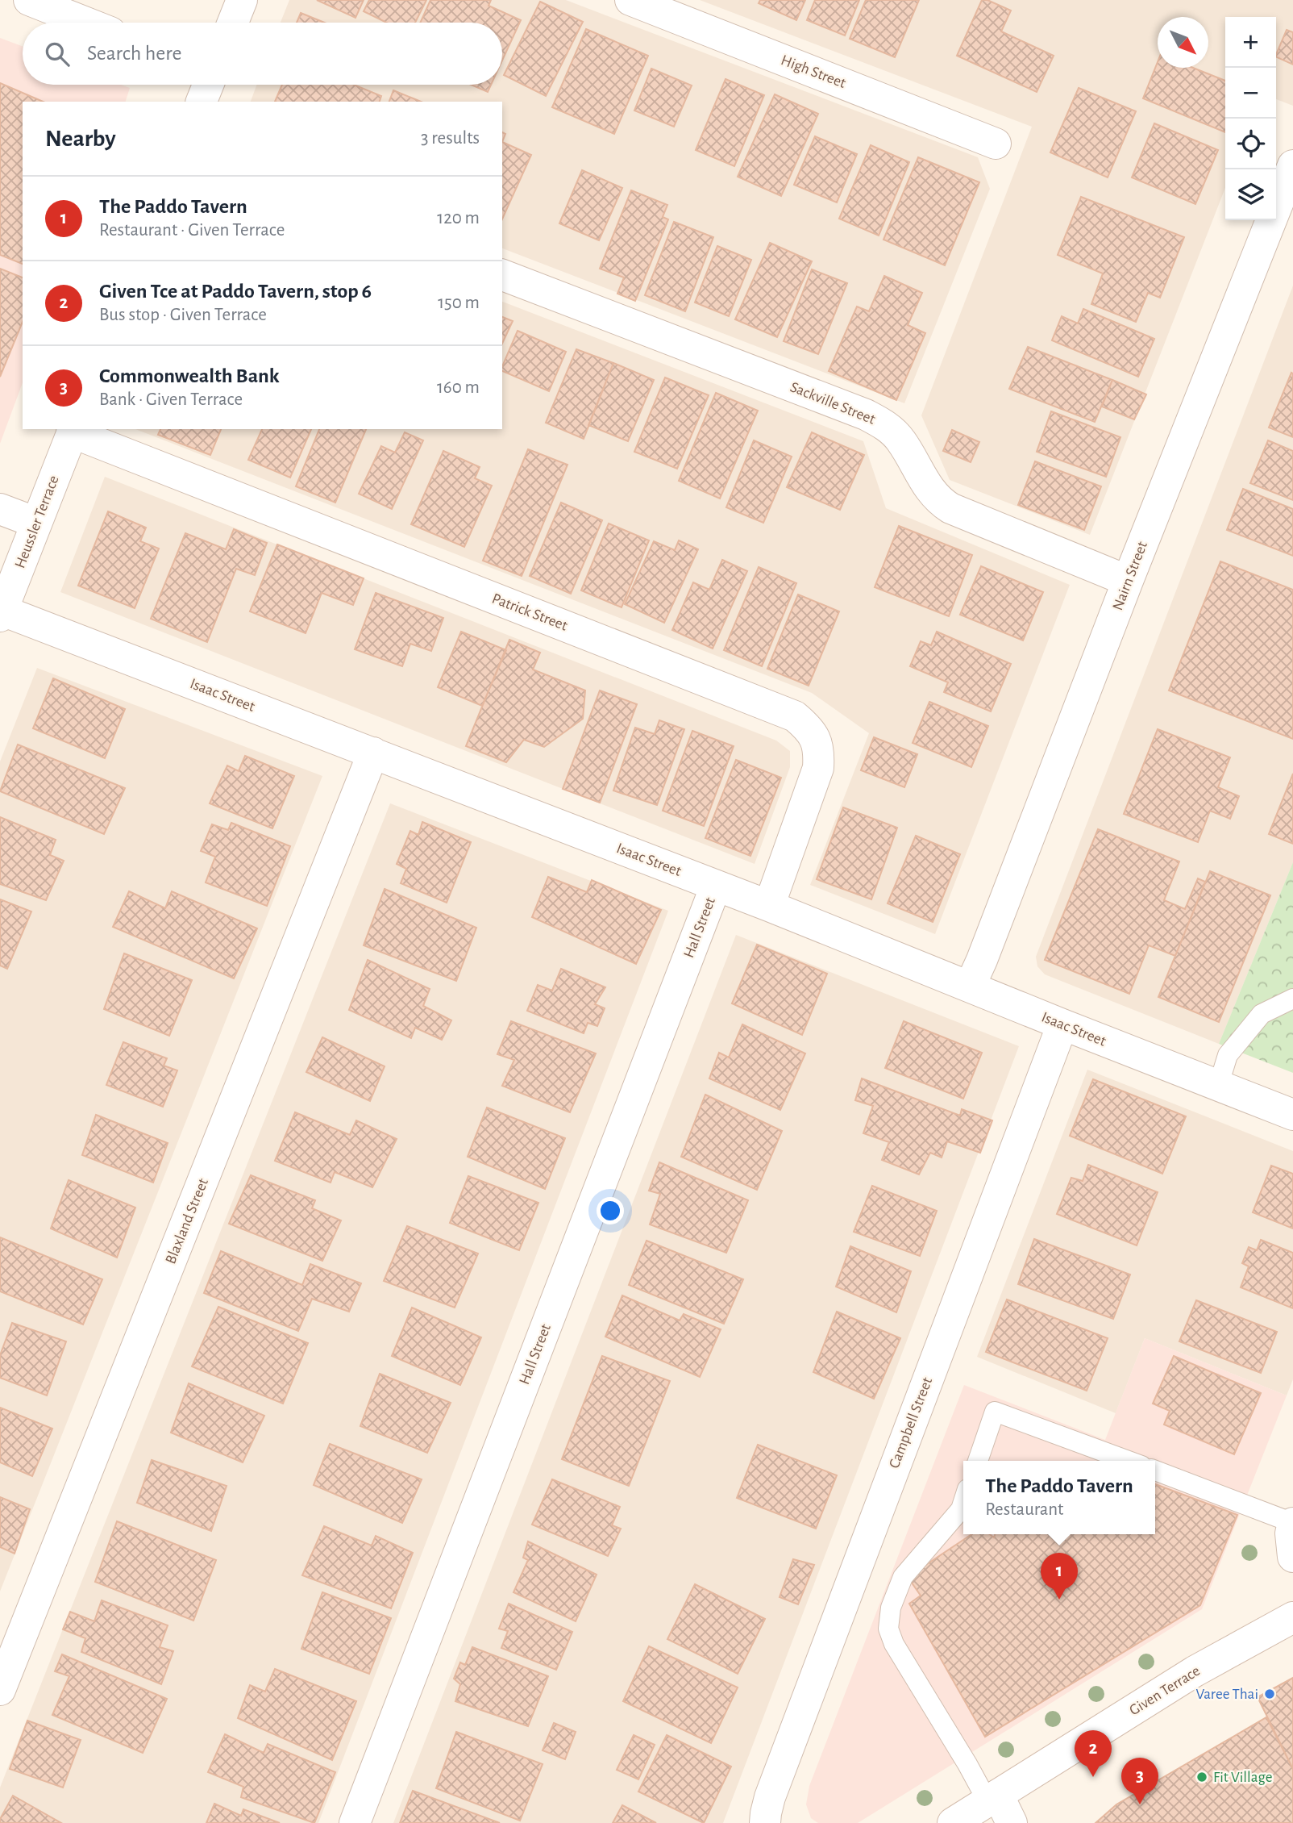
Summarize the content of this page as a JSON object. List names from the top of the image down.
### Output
{
  "streets": {
    "street": [
      "High Street",
      "Sackville Street",
      "Heussler Terrace",
      "Nairn Street",
      "Patrick Street",
      "Isaac Street",
      "Hall Street",
      "Blaxland Street",
      "Campbell Street",
      "Given Terrace"
    ]
  },
  "crossings": [
    ["Sackville Street", "Nairn Street"],
    ["Heussler Terrace", "Patrick Street"],
    ["Heussler Terrace", "Isaac Street"],
    ["Nairn Street", "Isaac Street"],
    ["Patrick Street", "Isaac Street"],
    ["Isaac Street", "Hall Street"],
    ["Isaac Street", "Blaxland Street"],
    ["Isaac Street", "Campbell Street"]
  ],
  "places": ["Varee Thai", "Fit Village"],
  "north": "bottom right",
  "page": {
    "map_buttons": ["+", "−"],
    "search": "Search here",
    "heading": ["Nearby", "3 results"],
    "list": [
      {
        "mark": "1",
        "name": "The Paddo Tavern",
        "note": "Restaurant · Given Terrace",
        "value": "120 m"
      },
      {
        "mark": "2",
        "name": "Given Tce at Paddo Tavern, stop 6",
        "note": "Bus stop · Given Terrace",
        "value": "150 m"
      },
      {
        "mark": "3",
        "name": "Commonwealth Bank",
        "note": "Bank · Given Terrace",
        "value": "160 m"
      }
    ],
    "popup": ["The Paddo Tavern", "Restaurant"],
    "pins": ["1", "2", "3"]
  }
}
